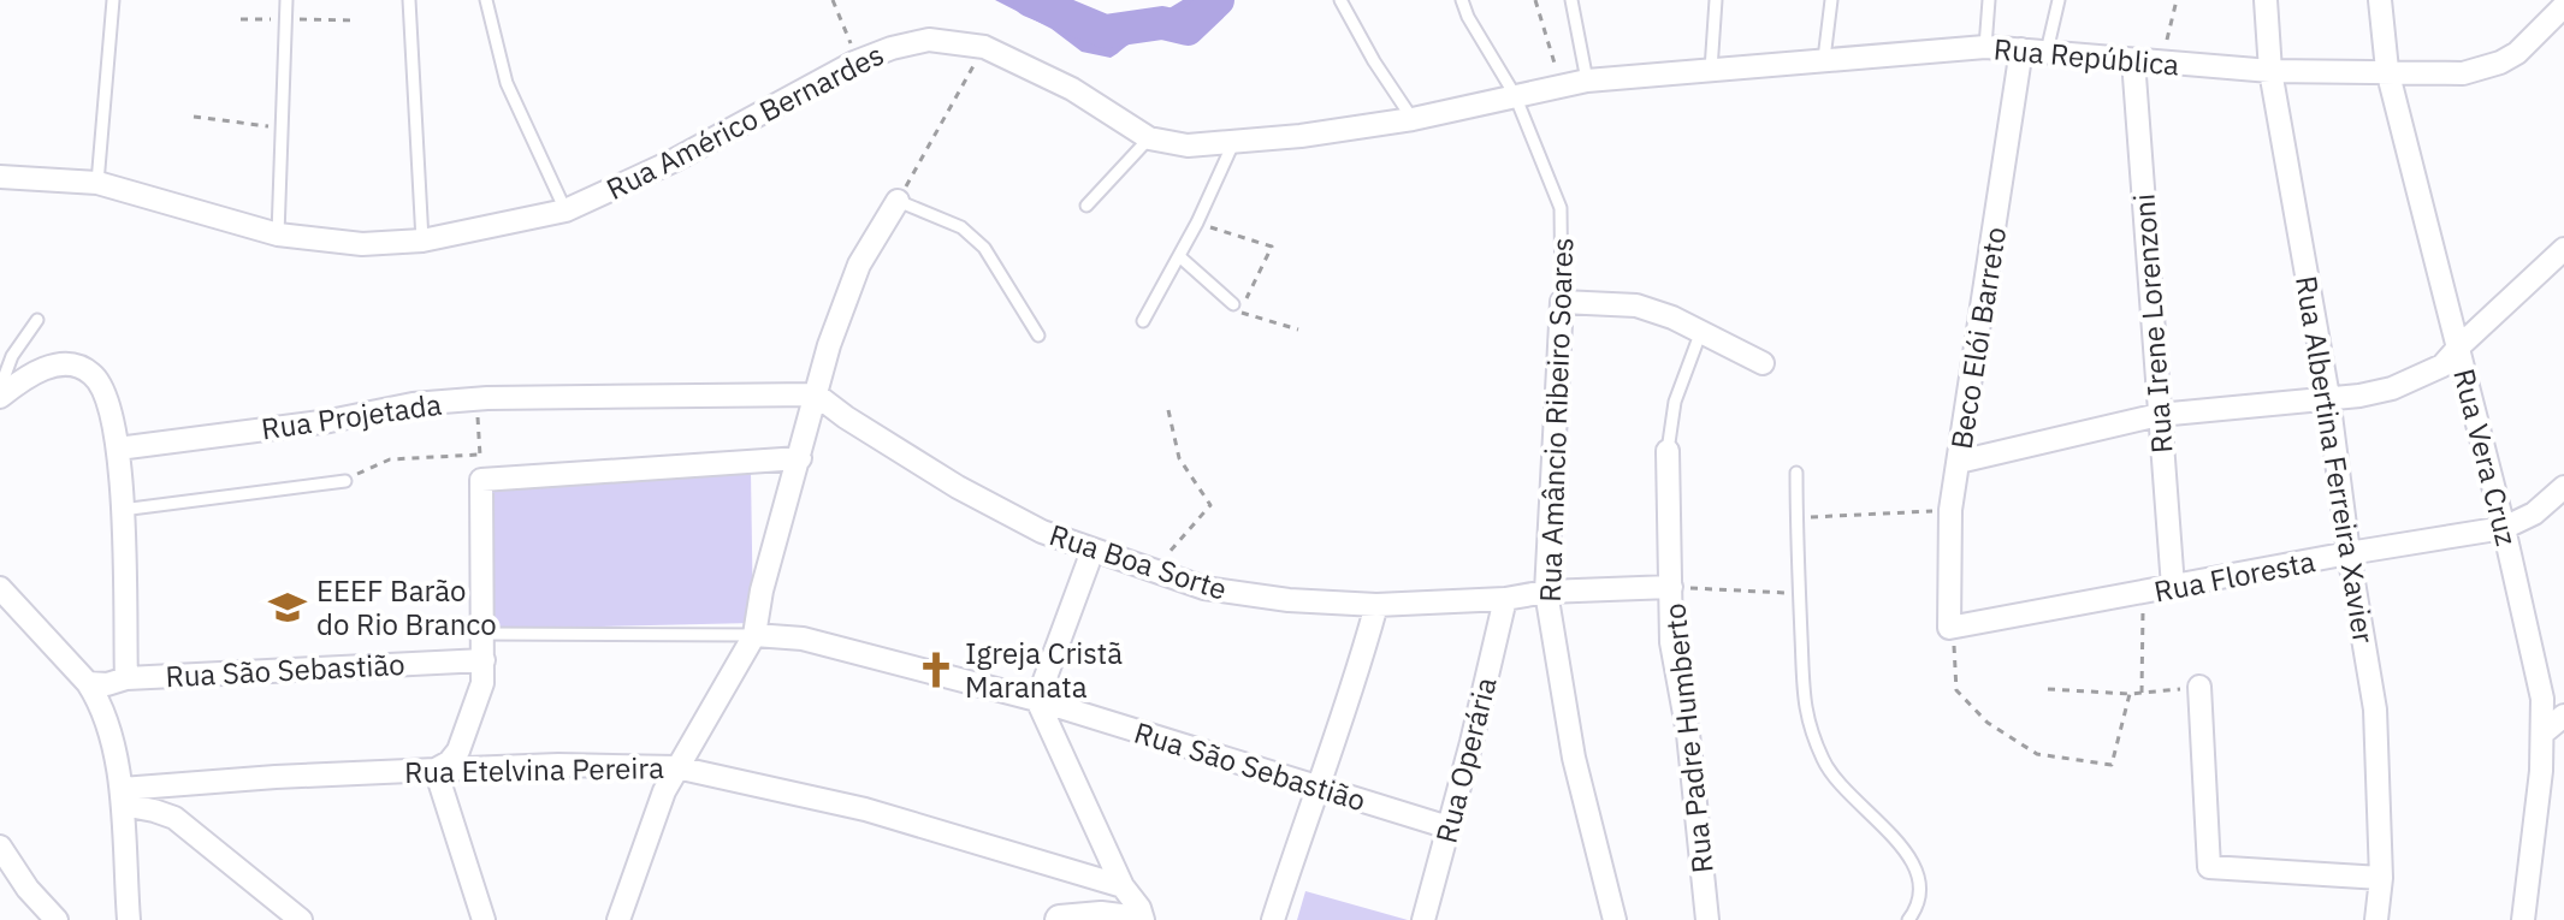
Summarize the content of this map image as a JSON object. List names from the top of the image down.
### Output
{
  "streets": {
    "street": [
      "Rua República",
      "Rua Américo Bernardes",
      "Rua Irene Lorenzoni",
      "Beco Elói Barreto",
      "Rua Projetada",
      "Rua Amâncio Ribeiro Soares",
      "Rua Vera Cruz",
      "Rua Albertina Ferreira Xavier",
      "Rua Boa Sorte",
      "Rua Floresta",
      "Rua São Sebastião",
      "Rua Padre Humberto",
      "Rua Operária",
      "Rua Etelvina Pereira"
    ]
  },
  "crossings": [
    ["Rua República", "Rua Américo Bernardes"],
    ["Rua República", "Rua Irene Lorenzoni"],
    ["Rua República", "Beco Elói Barreto"],
    ["Rua República", "Rua Vera Cruz"],
    ["Rua República", "Rua Albertina Ferreira Xavier"],
    ["Rua Américo Bernardes", "Rua Amâncio Ribeiro Soares"],
    ["Rua Irene Lorenzoni", "Rua Floresta"],
    ["Beco Elói Barreto", "Rua Floresta"],
    ["Rua Projetada", "Rua Boa Sorte"],
    ["Rua Amâncio Ribeiro Soares", "Rua Boa Sorte"],
    ["Rua Vera Cruz", "Rua Floresta"],
    ["Rua Albertina Ferreira Xavier", "Rua Floresta"],
    ["Rua Boa Sorte", "Rua Padre Humberto"],
    ["Rua Boa Sorte", "Rua Operária"],
    ["Rua São Sebastião", "Rua Operária"]
  ],
  "places": {
    "school or university": ["EEEF Barão do Rio Branco"],
    "church": ["Igreja Cristã Maranata"]
  }
}
